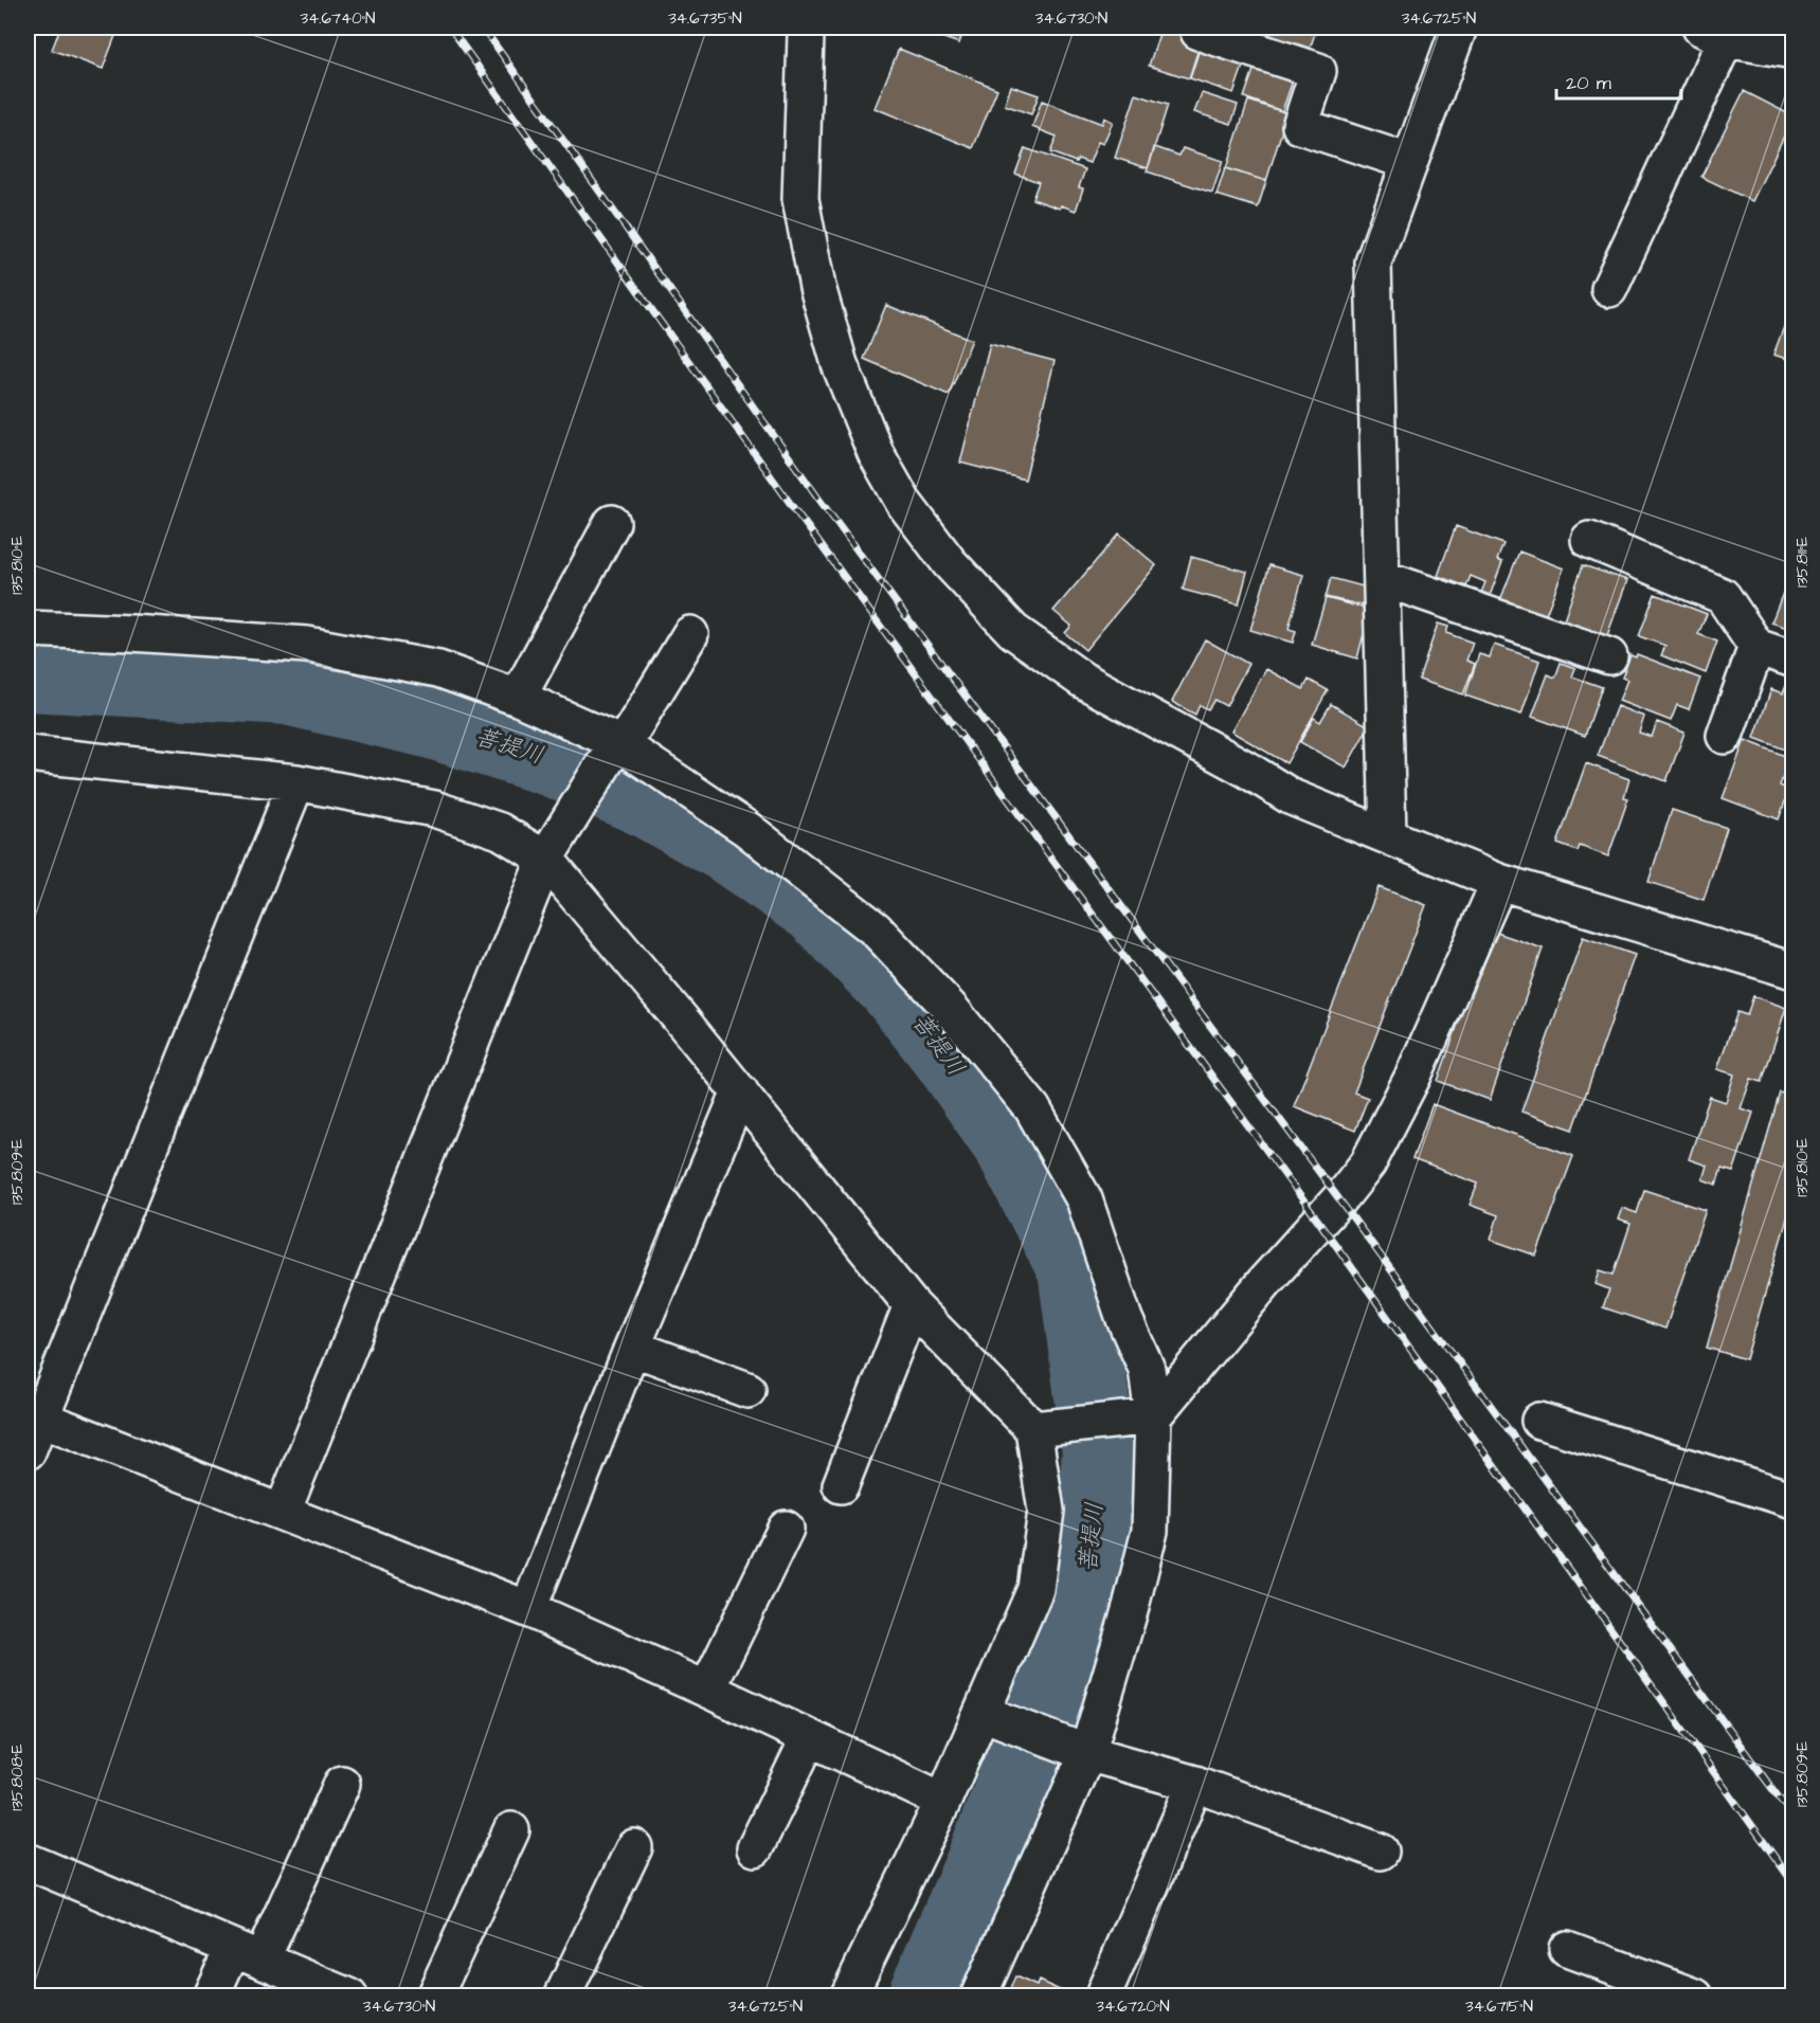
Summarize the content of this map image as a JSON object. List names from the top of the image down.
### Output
{
  "water": ["菩提川"],
  "scale_bar": "20 m",
  "coordinates": [
    "34.6740°N",
    "34.6735°N",
    "34.6730°N",
    "34.6725°N",
    "135.811°E",
    "135.810°E",
    "135.809°E",
    "135.808°E",
    "34.6720°N",
    "34.6715°N"
  ]
}
